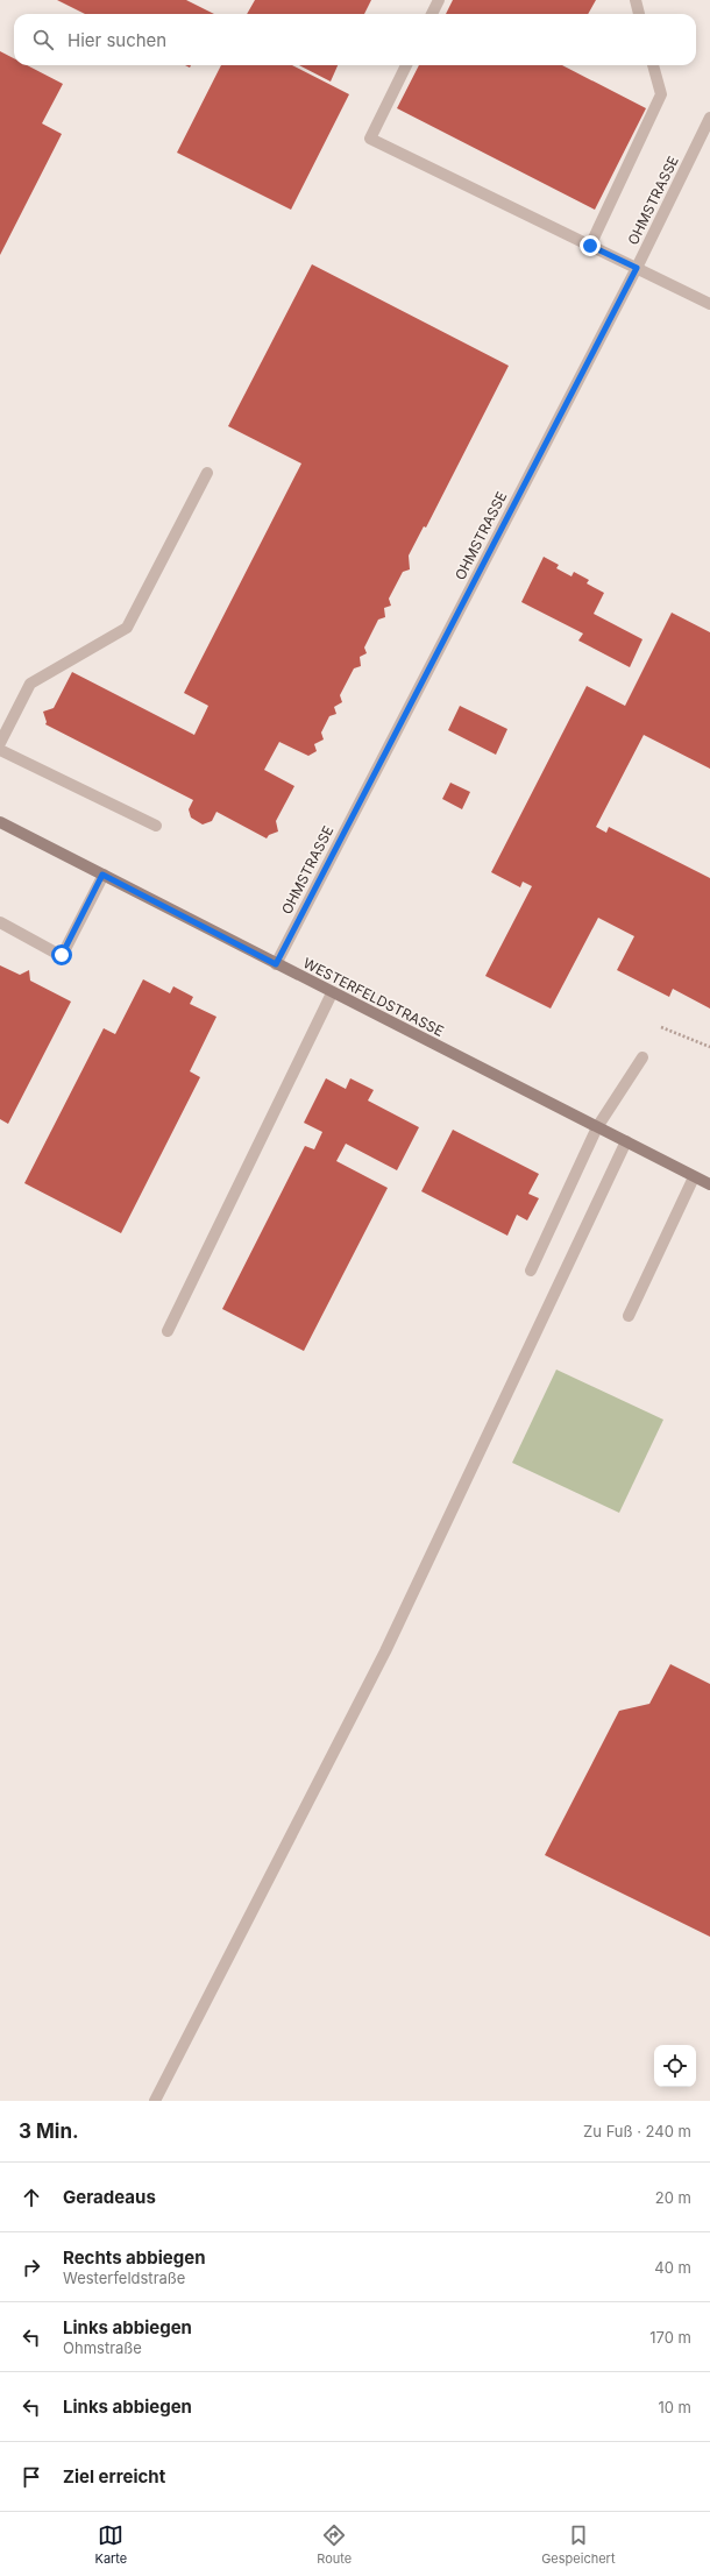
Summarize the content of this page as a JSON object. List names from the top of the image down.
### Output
{
  "streets": {
    "street": ["OHMSTRASSE", "WESTERFELDSTRASSE"]
  },
  "crossings": [
    ["OHMSTRASSE", "WESTERFELDSTRASSE"]
  ],
  "page": {
    "search": "Hier suchen",
    "heading": ["3 Min.", "Zu Fuß · 240 m"],
    "list": [
      ["Geradeaus", "20 m"],
      ["Rechts abbiegen", "Westerfeldstraße", "40 m"],
      ["Links abbiegen", "Ohmstraße", "170 m"],
      ["Links abbiegen", "10 m"],
      "Ziel erreicht"
    ],
    "nav": ["Karte", "Route", "Gespeichert"]
  }
}
